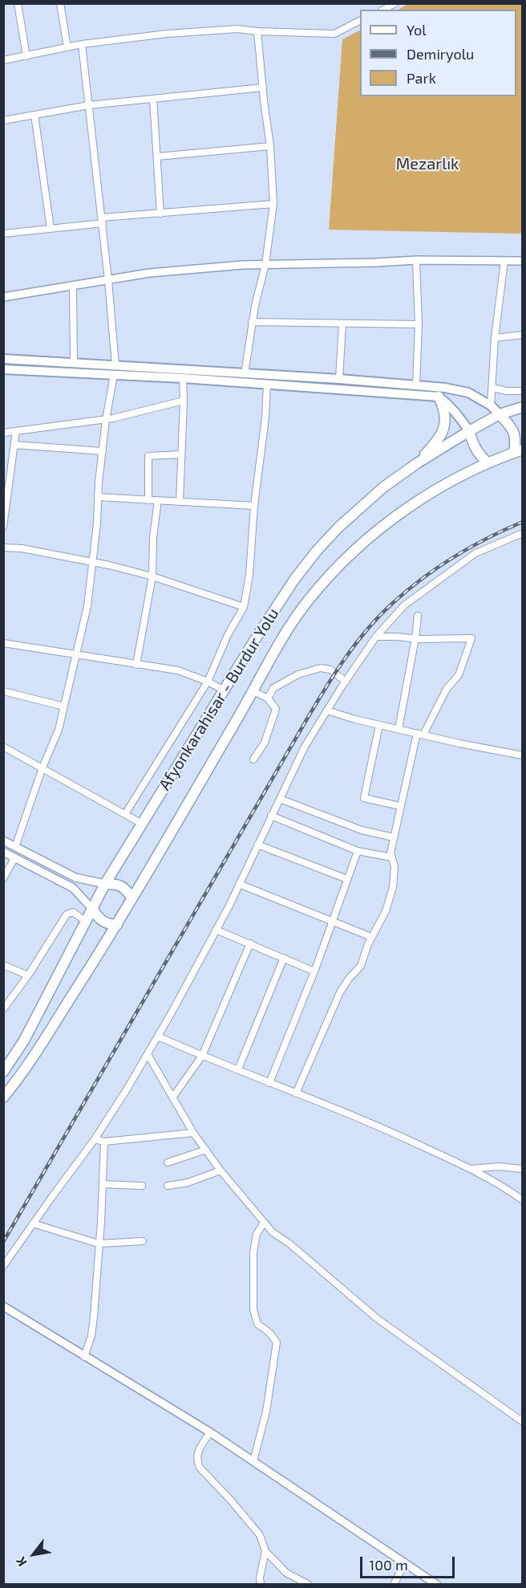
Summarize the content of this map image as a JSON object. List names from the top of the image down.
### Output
{
  "streets": {
    "highway": ["Afyonkarahisar - Burdur Yolu"]
  },
  "parks": ["Mezarlık"],
  "legend": ["Yol", "Demiryolu", "Park"],
  "scale_bar": "100 m",
  "north": "bottom left"
}
